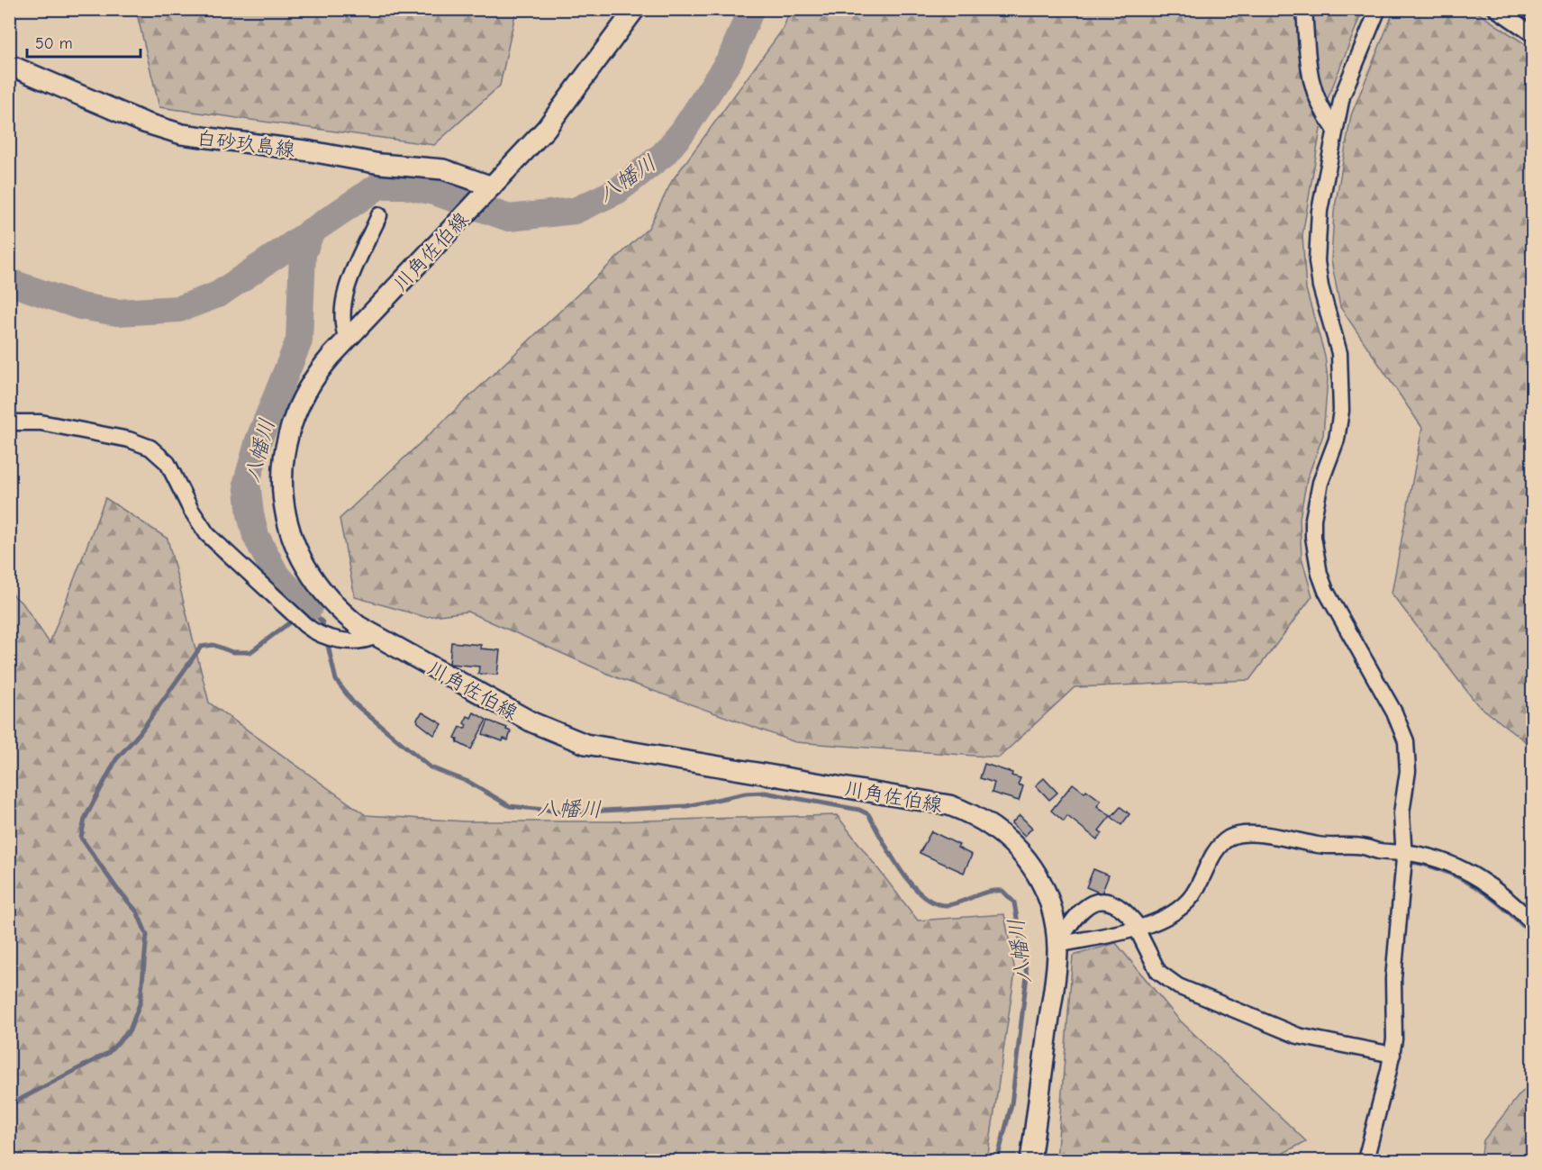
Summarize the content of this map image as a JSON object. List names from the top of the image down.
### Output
{
  "streets": {
    "main road": ["白砂玖島線", "川角佐伯線"]
  },
  "crossings": [
    ["白砂玖島線", "川角佐伯線"]
  ],
  "water": ["八幡川"],
  "scale_bar": "50 m"
}
